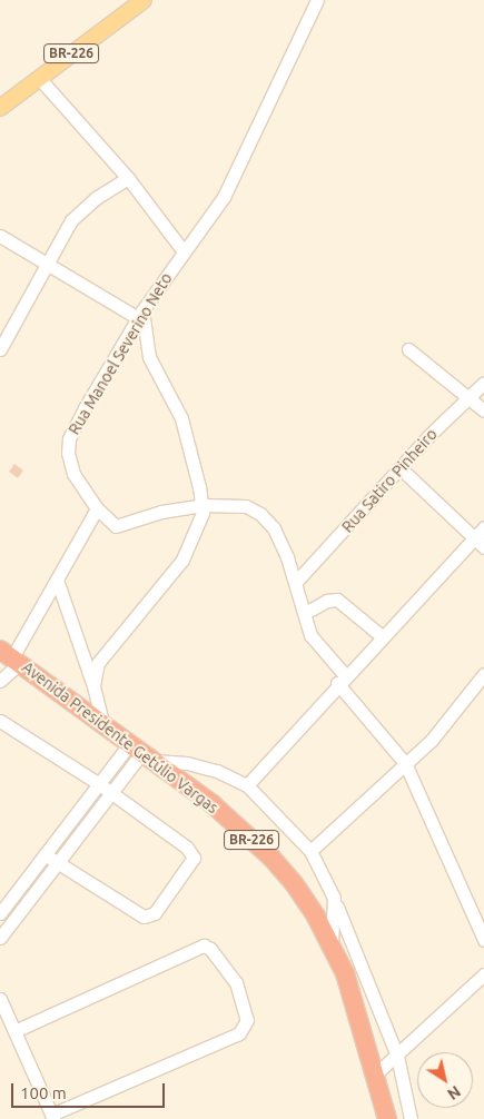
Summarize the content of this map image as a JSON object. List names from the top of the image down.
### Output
{
  "streets": {
    "highway": ["BR-226", "Avenida Presidente Getúlio Vargas"],
    "street": ["Rua Manoel Severino Neto", "Rua Satiro Pinheiro"]
  },
  "crossings": [
    ["Rua Manoel Severino Neto", "Rua Satiro Pinheiro"]
  ],
  "scale_bar": "100 m",
  "north": "bottom right"
}
